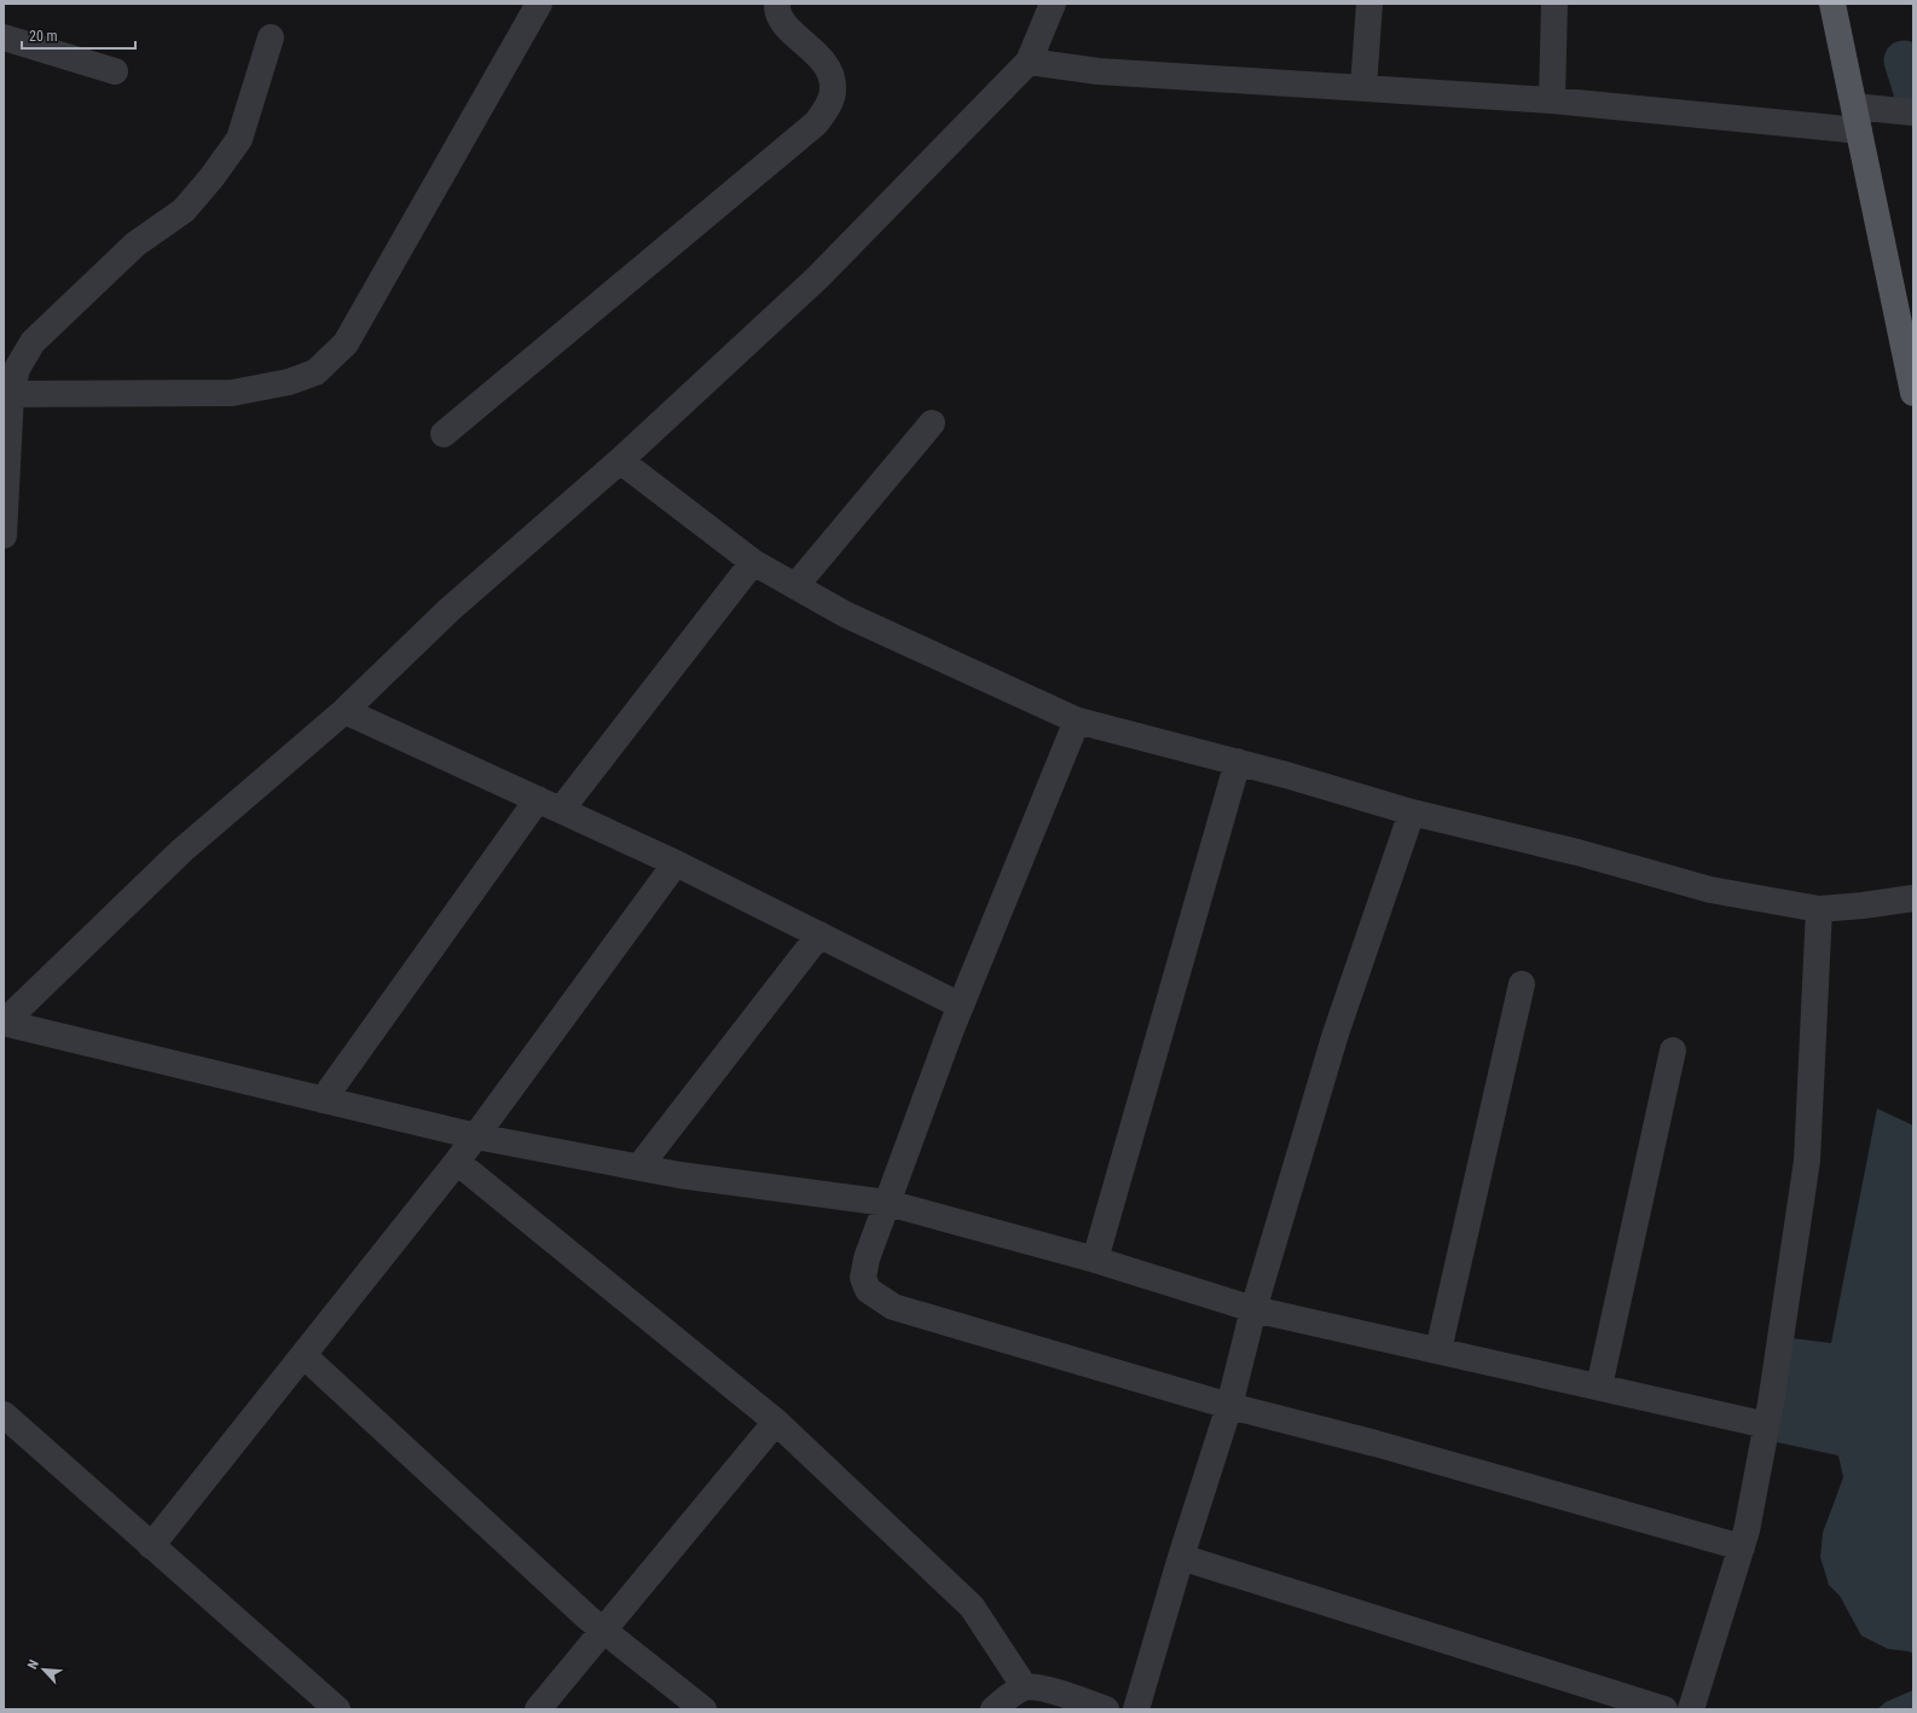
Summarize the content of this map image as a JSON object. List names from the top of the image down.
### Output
{
  "scale_bar": "20 m",
  "north": "top left"
}
